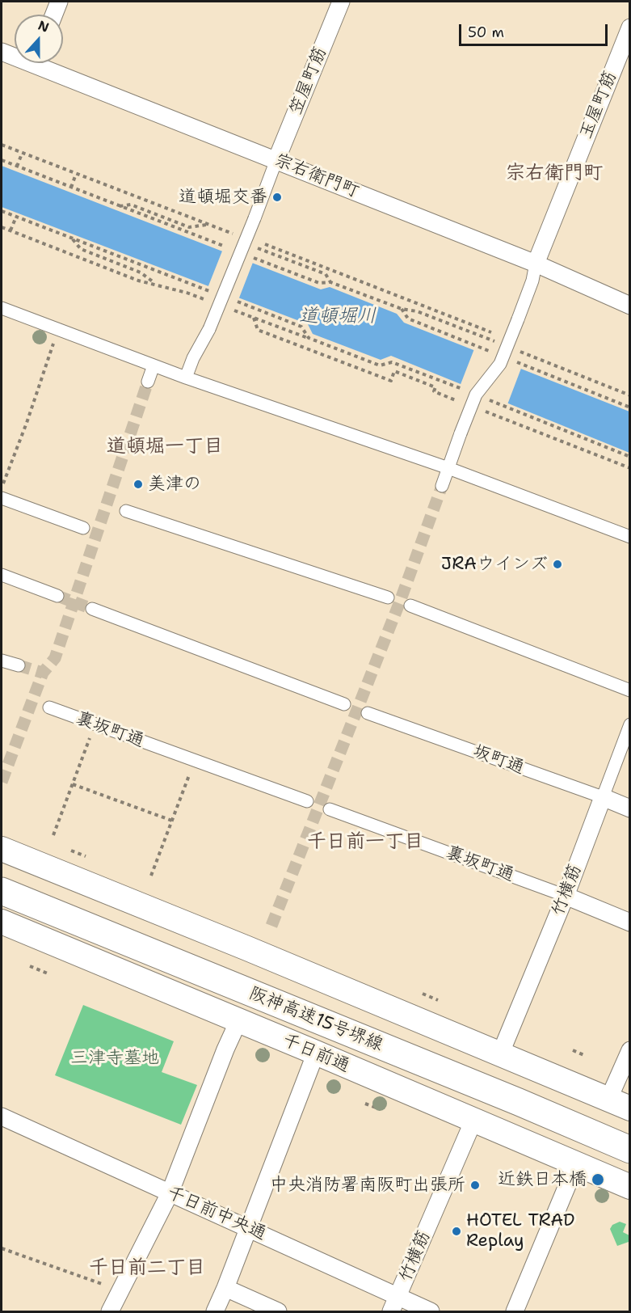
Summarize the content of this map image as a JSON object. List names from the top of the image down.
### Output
{
  "streets": {
    "highway": ["阪神高速15号堺線"],
    "main road": ["千日前通"],
    "street": [
      "笠屋町筋",
      "玉屋町筋",
      "宗右衛門町",
      "裏坂町通",
      "坂町通",
      "竹横筋",
      "千日前中央通"
    ]
  },
  "crossings": [
    ["笠屋町筋", "宗右衛門町"],
    ["玉屋町筋", "宗右衛門町"],
    ["裏坂町通", "竹横筋"],
    ["坂町通", "竹横筋"],
    ["竹横筋", "千日前通"],
    ["竹横筋", "千日前中央通"]
  ],
  "districts": [
    "宗右衛門町",
    "道頓堀一丁目",
    "千日前一丁目",
    "千日前二丁目"
  ],
  "water": ["道頓堀川"],
  "parks": ["三津寺墓地"],
  "places": [
    "道頓堀交番",
    "美津の",
    "JRAウインズ",
    "近鉄日本橋",
    "中央消防署南阪町出張所",
    "HOTEL TRAD Replay"
  ],
  "scale_bar": "50 m",
  "north": "top"
}
